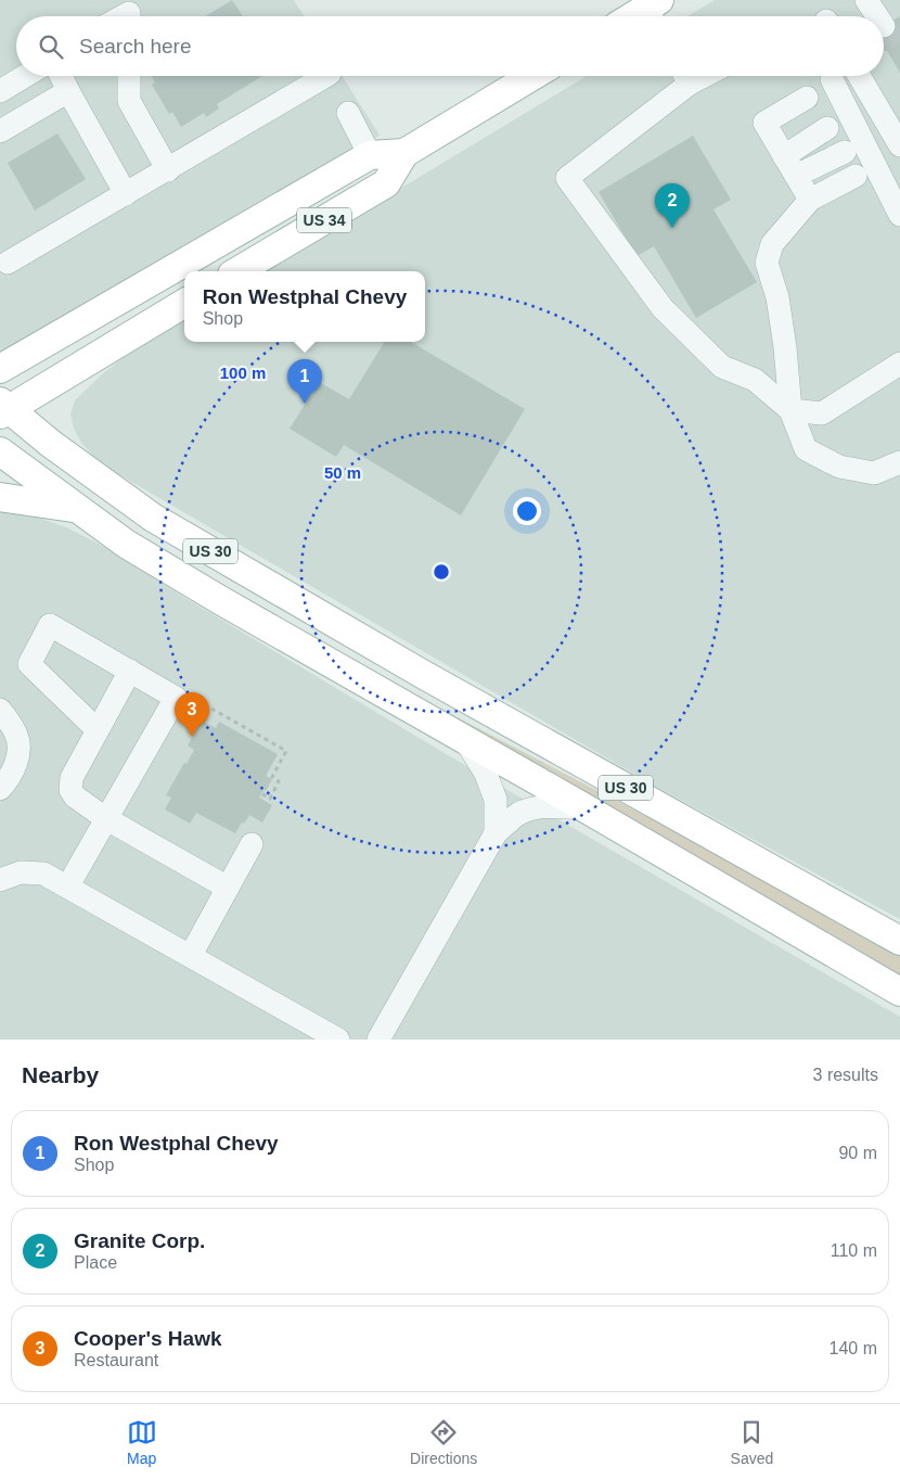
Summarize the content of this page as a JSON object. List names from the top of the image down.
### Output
{
  "streets": {
    "main road": ["US 34", "US 30"]
  },
  "page": {
    "search": "Search here",
    "pins": ["2", "1", "3"],
    "popup": ["Ron Westphal Chevy", "Shop"],
    "heading": ["Nearby", "3 results"],
    "list": [
      {
        "mark": "1",
        "name": "Ron Westphal Chevy",
        "note": "Shop",
        "value": "90 m"
      },
      {
        "mark": "2",
        "name": "Granite Corp.",
        "note": "Place",
        "value": "110 m"
      },
      {
        "mark": "3",
        "name": "Cooper's Hawk",
        "note": "Restaurant",
        "value": "140 m"
      }
    ],
    "nav": ["Map", "Directions", "Saved"]
  },
  "rings": ["100 m", "50 m"]
}
